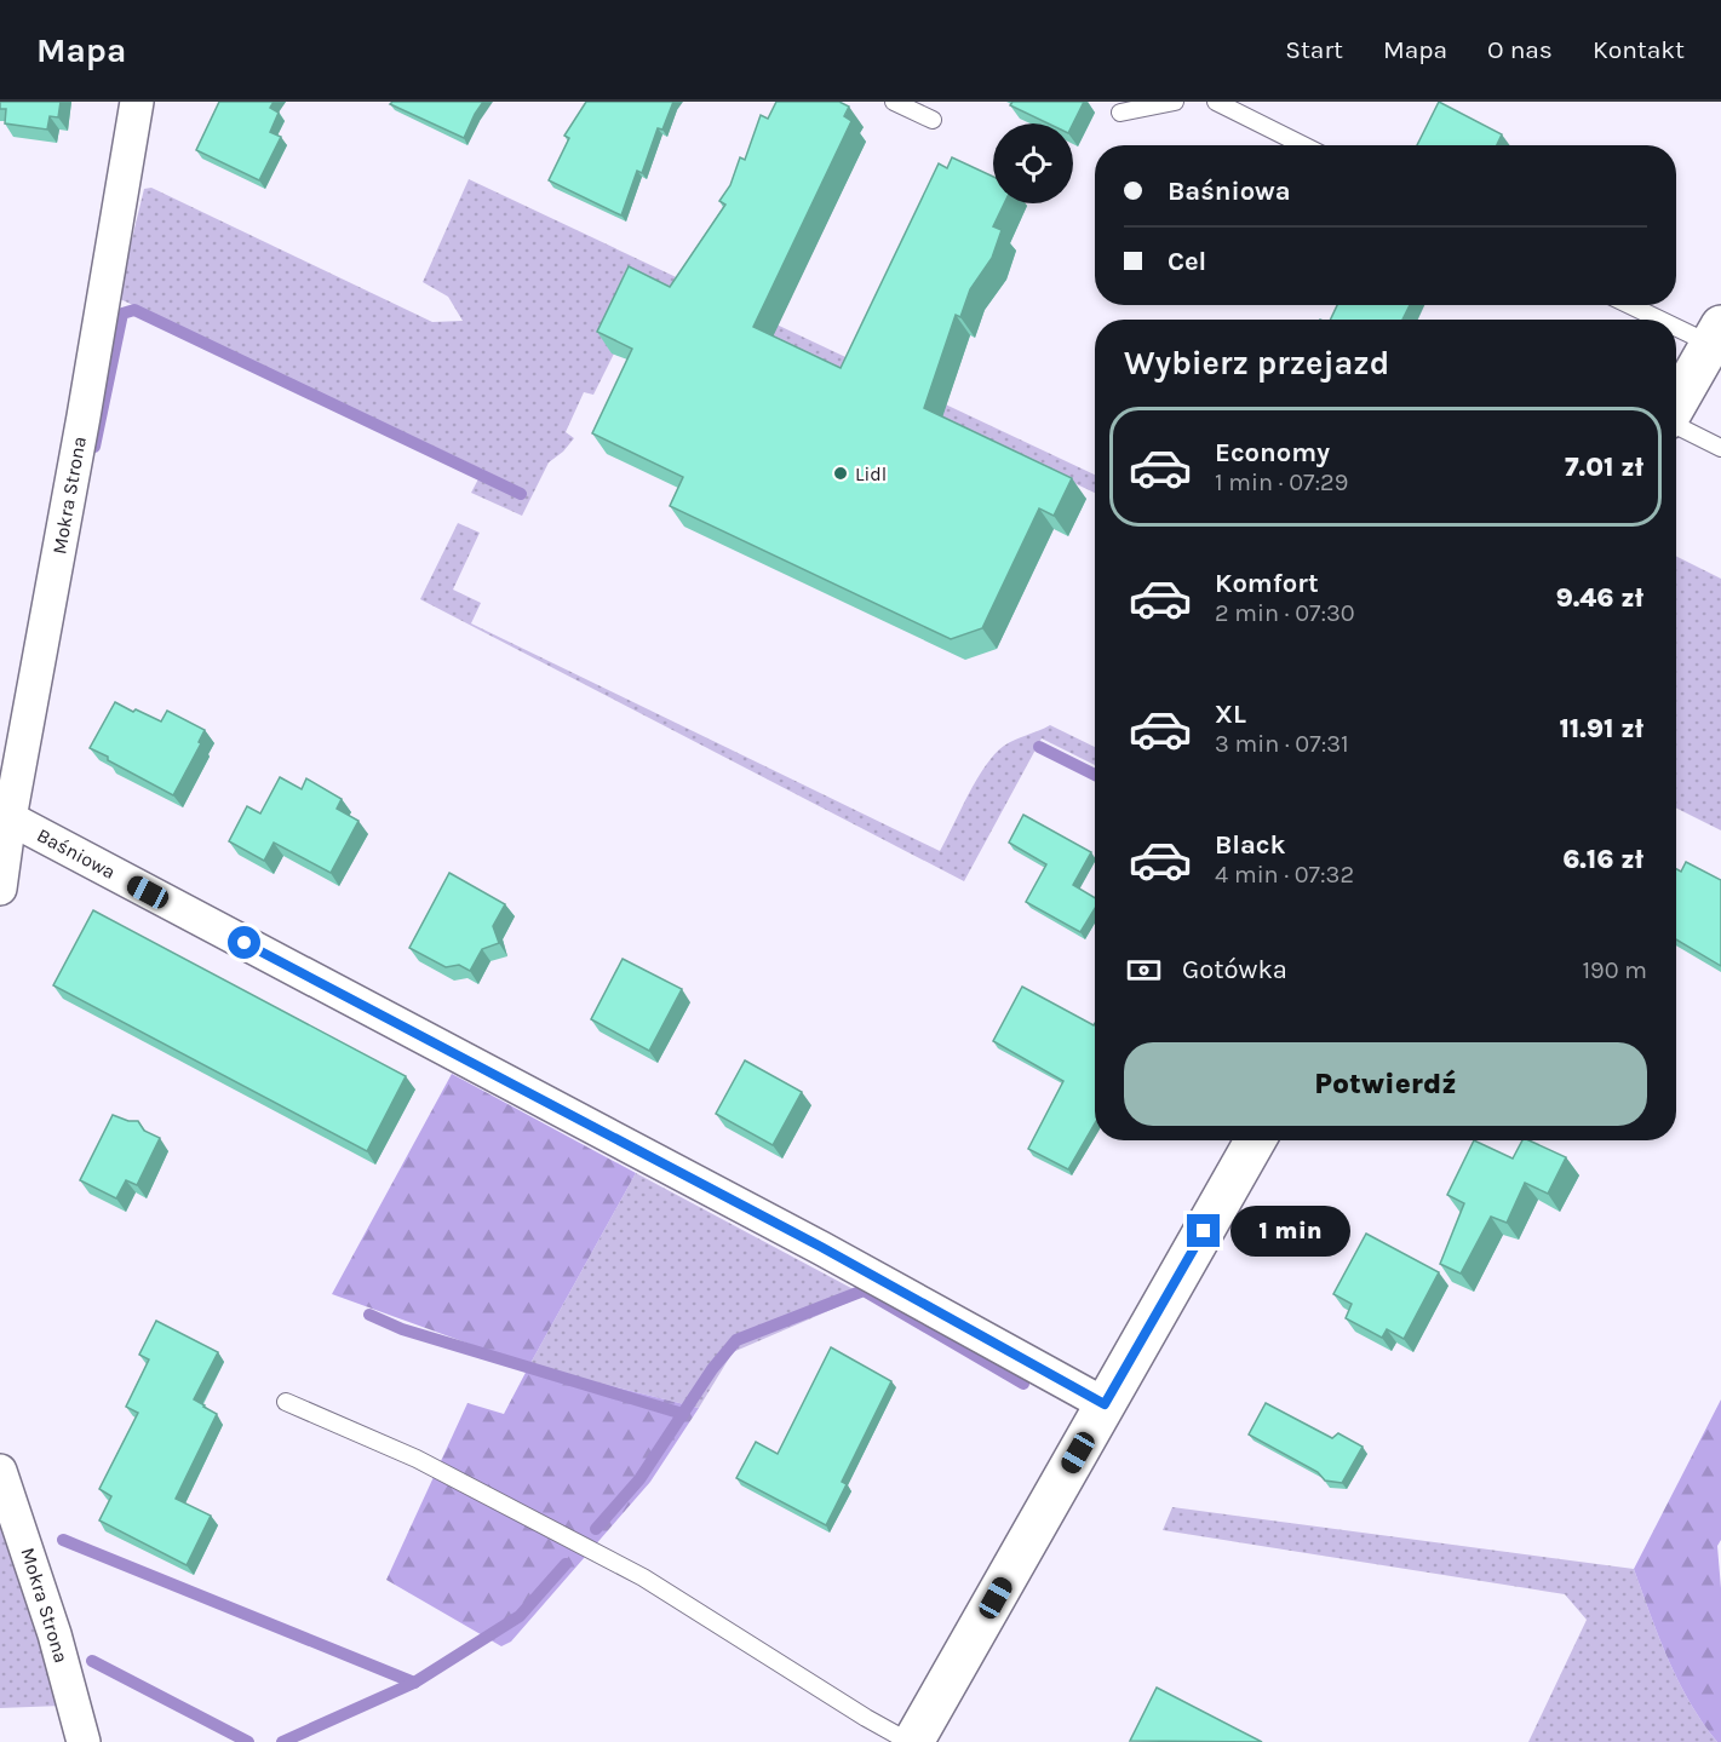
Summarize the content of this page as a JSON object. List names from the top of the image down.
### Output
{
  "streets": {
    "street": ["Mokra Strona", "Baśniowa"]
  },
  "crossings": [
    ["Mokra Strona", "Baśniowa"]
  ],
  "places": ["Lidl"],
  "page": {
    "header": "Mapa",
    "nav": [
      "Start",
      "Mapa",
      "O nas",
      "Kontakt"
    ],
    "banner": ["Baśniowa", "Cel"],
    "heading": "Wybierz przejazd",
    "list": [
      {
        "name": "Economy",
        "note": "1 min · 07:29",
        "value": "7.01 zł"
      },
      {
        "name": "Komfort",
        "note": "2 min · 07:30",
        "value": "9.46 zł"
      },
      {
        "name": "XL",
        "note": "3 min · 07:31",
        "value": "11.91 zł"
      },
      {
        "name": "Black",
        "note": "4 min · 07:32",
        "value": "6.16 zł"
      }
    ],
    "pay": ["Gotówka", "190 m"],
    "buttons": "Potwierdź",
    "bubble": "1 min"
  }
}
